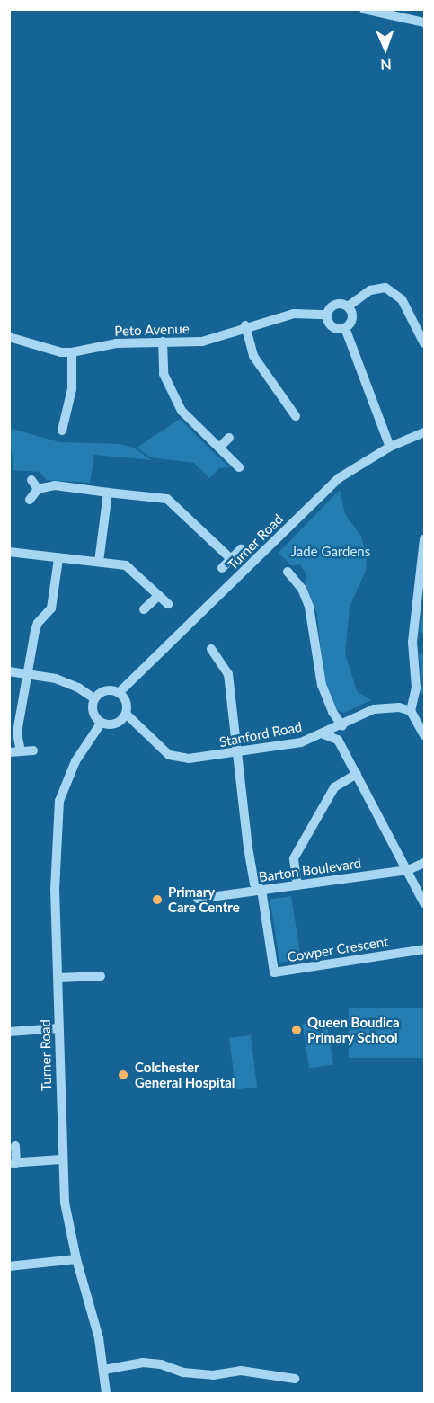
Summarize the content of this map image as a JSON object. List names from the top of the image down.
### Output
{
  "streets": {
    "street": [
      "Peto Avenue",
      "Turner Road",
      "Stanford Road",
      "Barton Boulevard",
      "Cowper Crescent"
    ]
  },
  "crossings": [
    ["Turner Road", "Stanford Road"],
    ["Barton Boulevard", "Cowper Crescent"]
  ],
  "parks": ["Jade Gardens"],
  "places": ["Primary Care Centre", "Queen Boudica Primary School", "Colchester General Hospital"],
  "north": "bottom"
}
